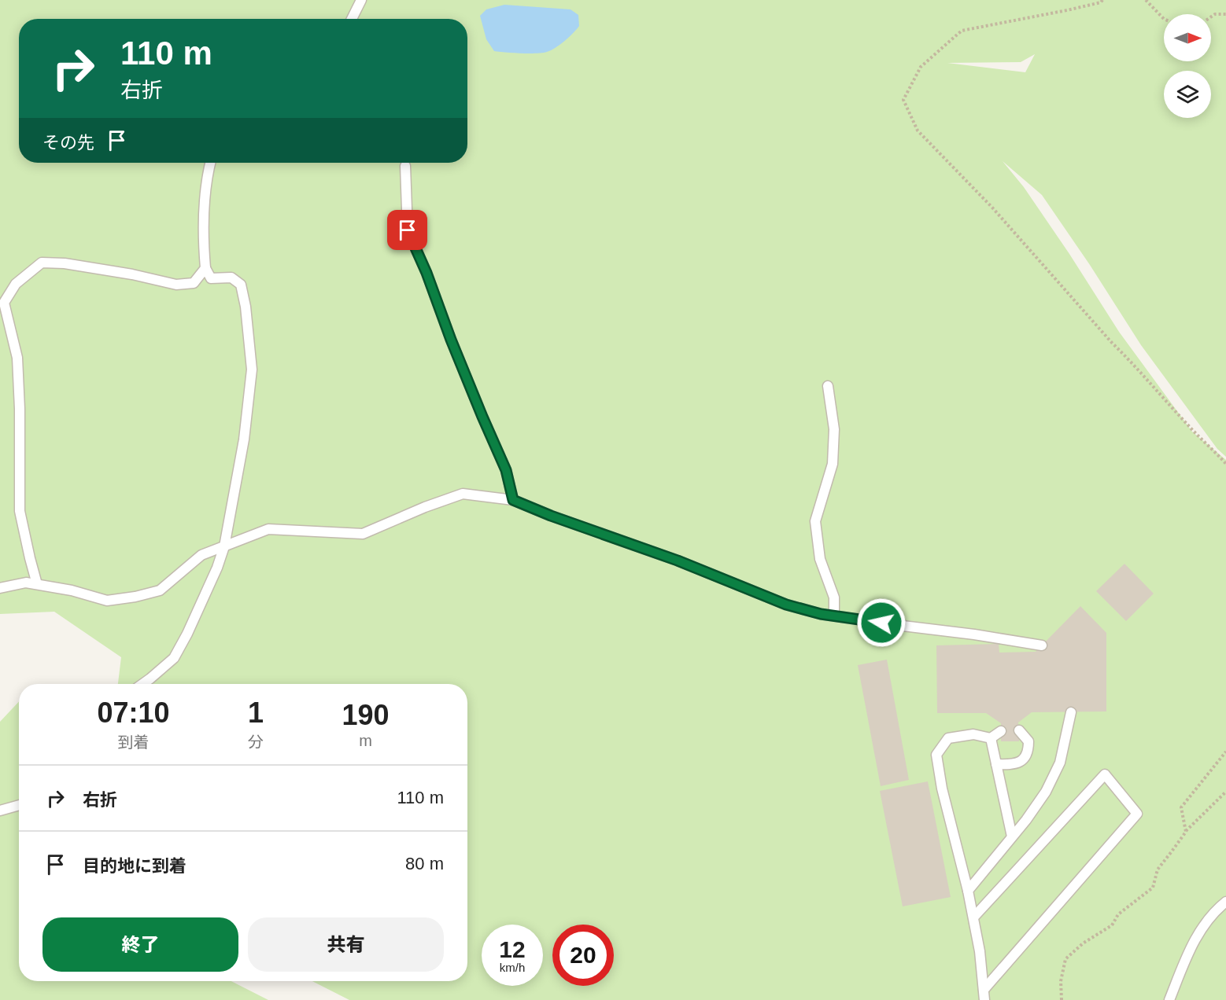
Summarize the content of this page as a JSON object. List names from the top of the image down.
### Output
{
  "north": "right",
  "page": {
    "turn": ["110 m", "右折"],
    "then": "その先",
    "eta": [
      "07:10",
      "到着",
      "1",
      "分",
      "190",
      "m"
    ],
    "list": [
      {
        "name": "右折",
        "value": "110 m"
      },
      {
        "name": "目的地に到着",
        "value": "80 m"
      }
    ],
    "buttons": ["終了", "共有"],
    "speed": "12 km/h",
    "limit": "20"
  }
}
